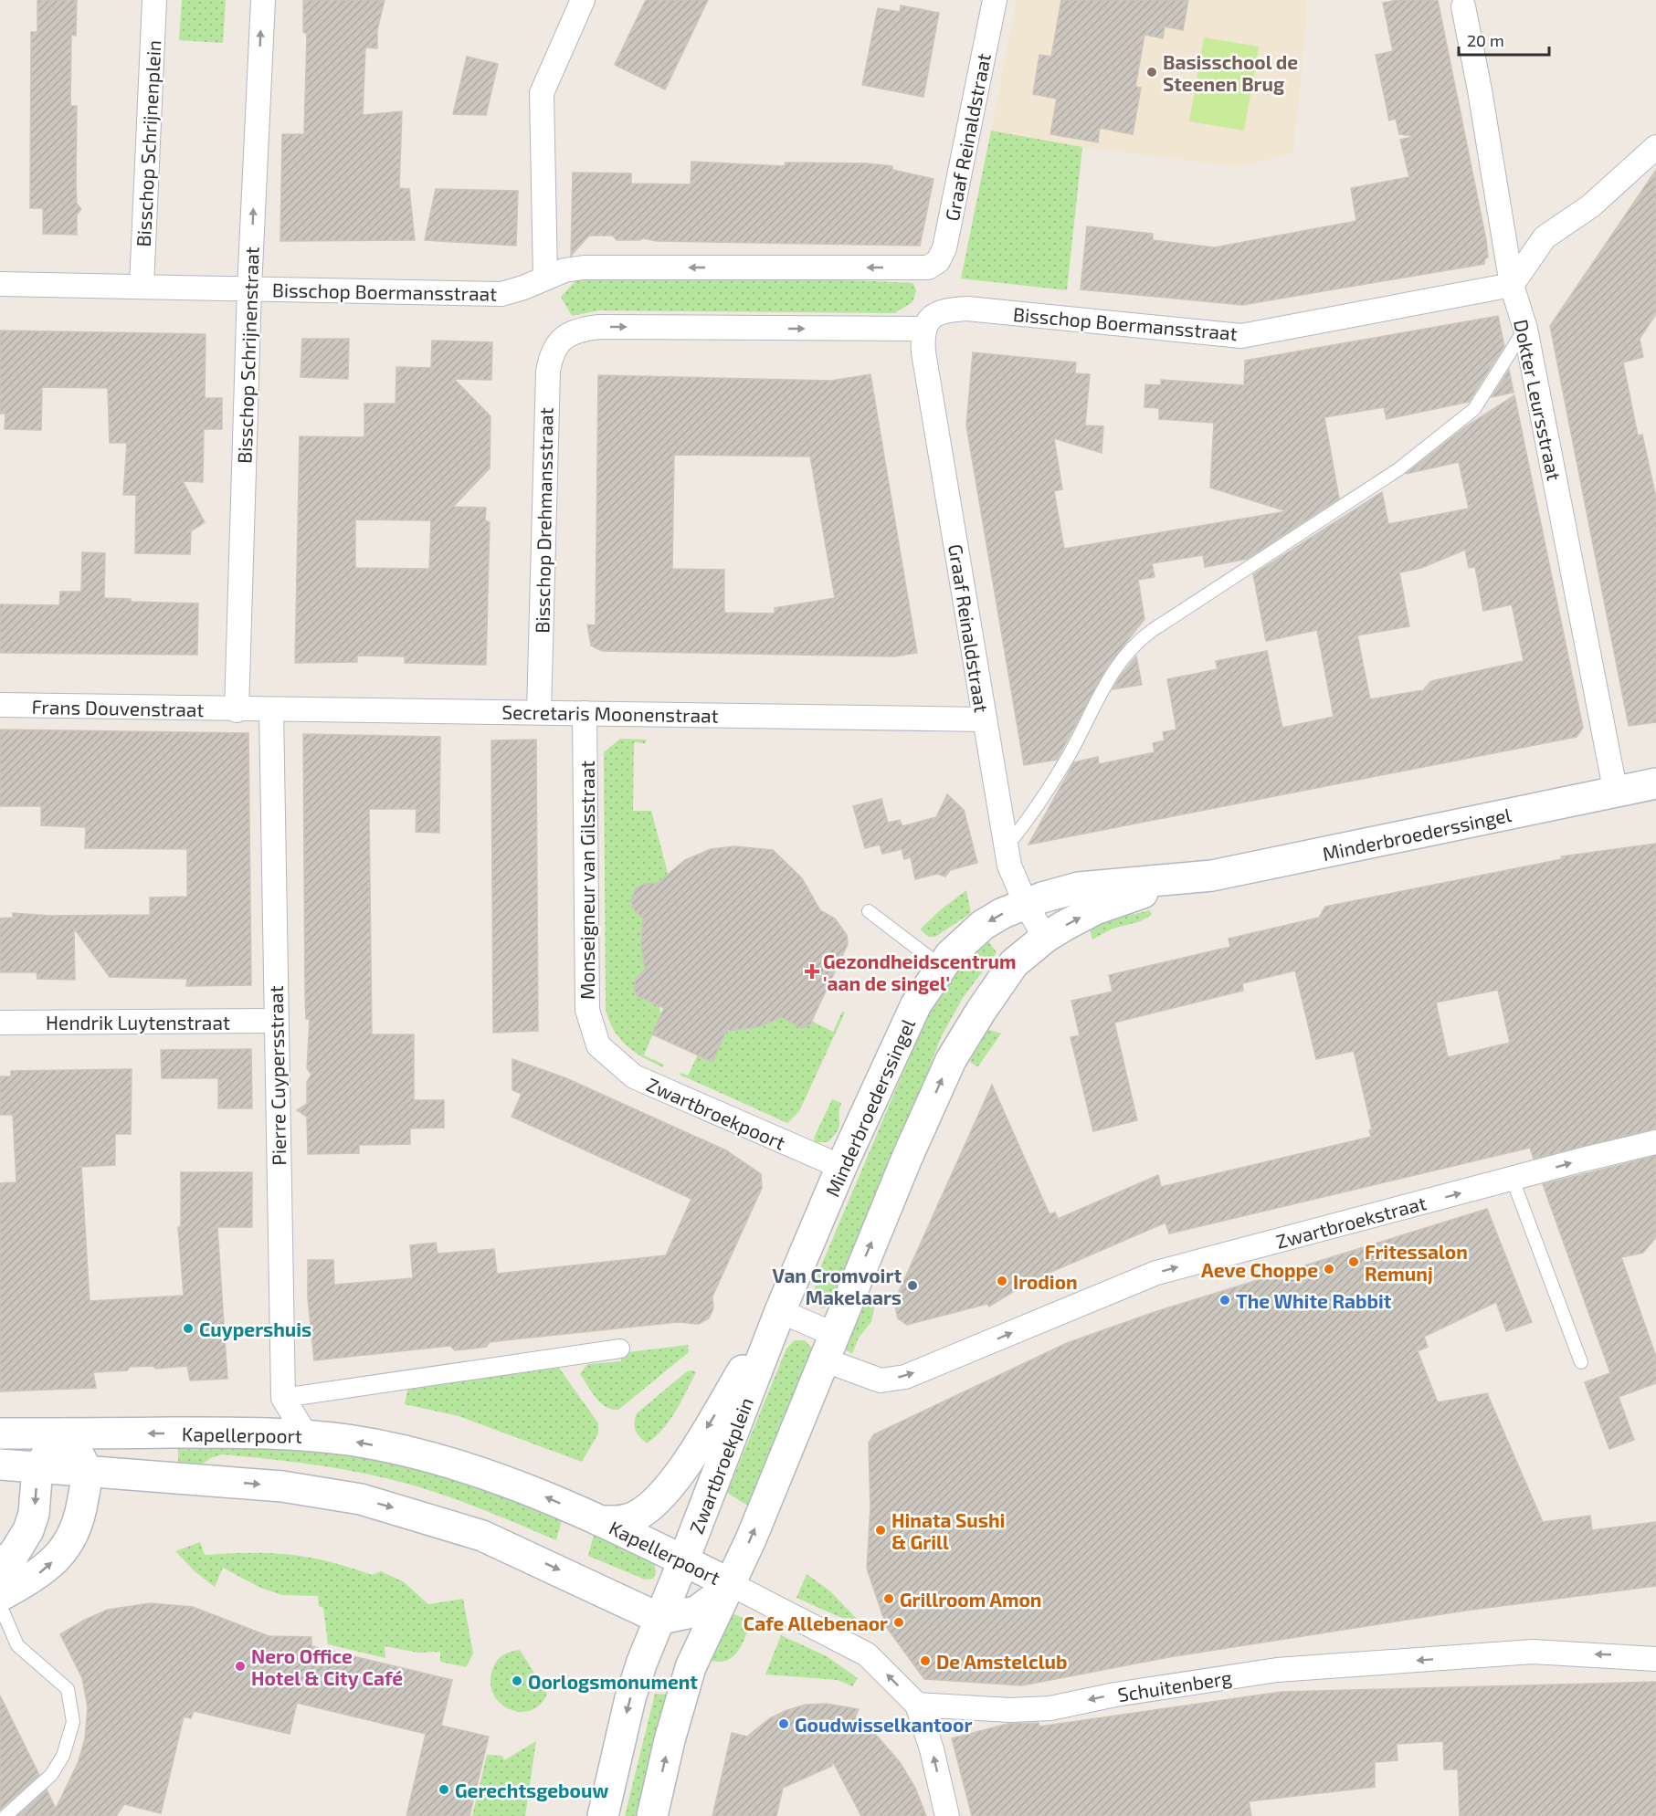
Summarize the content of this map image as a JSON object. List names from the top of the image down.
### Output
{
  "streets": {
    "main road": ["Minderbroederssingel", "Kapellerpoort", "Zwartbroekplein"],
    "street": [
      "Graaf Reinaldstraat",
      "Bisschop Schrijnenplein",
      "Bisschop Boermansstraat",
      "Bisschop Schrijnenstraat",
      "Dokter Leursstraat",
      "Bisschop Drehmansstraat",
      "Frans Douvenstraat",
      "Secretaris Moonenstraat",
      "Monseigneur van Gilsstraat",
      "Hendrik Luytenstraat",
      "Pierre Cuypersstraat",
      "Zwartbroekpoort",
      "Zwartbroekstraat",
      "Schuitenberg"
    ]
  },
  "crossings": [
    ["Graaf Reinaldstraat", "Bisschop Boermansstraat"],
    ["Graaf Reinaldstraat", "Secretaris Moonenstraat"],
    ["Graaf Reinaldstraat", "Minderbroederssingel"],
    ["Bisschop Schrijnenplein", "Bisschop Boermansstraat"],
    ["Bisschop Boermansstraat", "Bisschop Schrijnenstraat"],
    ["Bisschop Boermansstraat", "Dokter Leursstraat"],
    ["Bisschop Boermansstraat", "Bisschop Drehmansstraat"],
    ["Bisschop Schrijnenstraat", "Frans Douvenstraat"],
    ["Bisschop Schrijnenstraat", "Secretaris Moonenstraat"],
    ["Dokter Leursstraat", "Minderbroederssingel"],
    ["Bisschop Drehmansstraat", "Secretaris Moonenstraat"],
    ["Frans Douvenstraat", "Secretaris Moonenstraat"],
    ["Secretaris Moonenstraat", "Monseigneur van Gilsstraat"],
    ["Secretaris Moonenstraat", "Pierre Cuypersstraat"],
    ["Minderbroederssingel", "Zwartbroekpoort"],
    ["Minderbroederssingel", "Zwartbroekstraat"],
    ["Minderbroederssingel", "Zwartbroekplein"],
    ["Monseigneur van Gilsstraat", "Zwartbroekpoort"],
    ["Hendrik Luytenstraat", "Pierre Cuypersstraat"],
    ["Pierre Cuypersstraat", "Kapellerpoort"],
    ["Zwartbroekstraat", "Zwartbroekplein"],
    ["Kapellerpoort", "Zwartbroekplein"]
  ],
  "one_way": ["Bisschop Schrijnenstraat", "Zwartbroekstraat", "Schuitenberg"],
  "places": {
    "other": [
      "Basisschool de Steenen Brug",
      "Fritessalon Remunj",
      "Aeve Choppe",
      "Irodion",
      "Van Cromvoirt Makelaars",
      "The White Rabbit",
      "Cuypershuis",
      "Hinata Sushi & Grill",
      "Grillroom Amon",
      "Cafe Allebenaor",
      "De Amstelclub",
      "Nero Office Hotel & City Café",
      "Oorlogsmonument",
      "Goudwisselkantoor",
      "Gerechtsgebouw"
    ],
    "health": ["Gezondheidscentrum 'aan de singel'"]
  },
  "scale_bar": "20 m"
}
